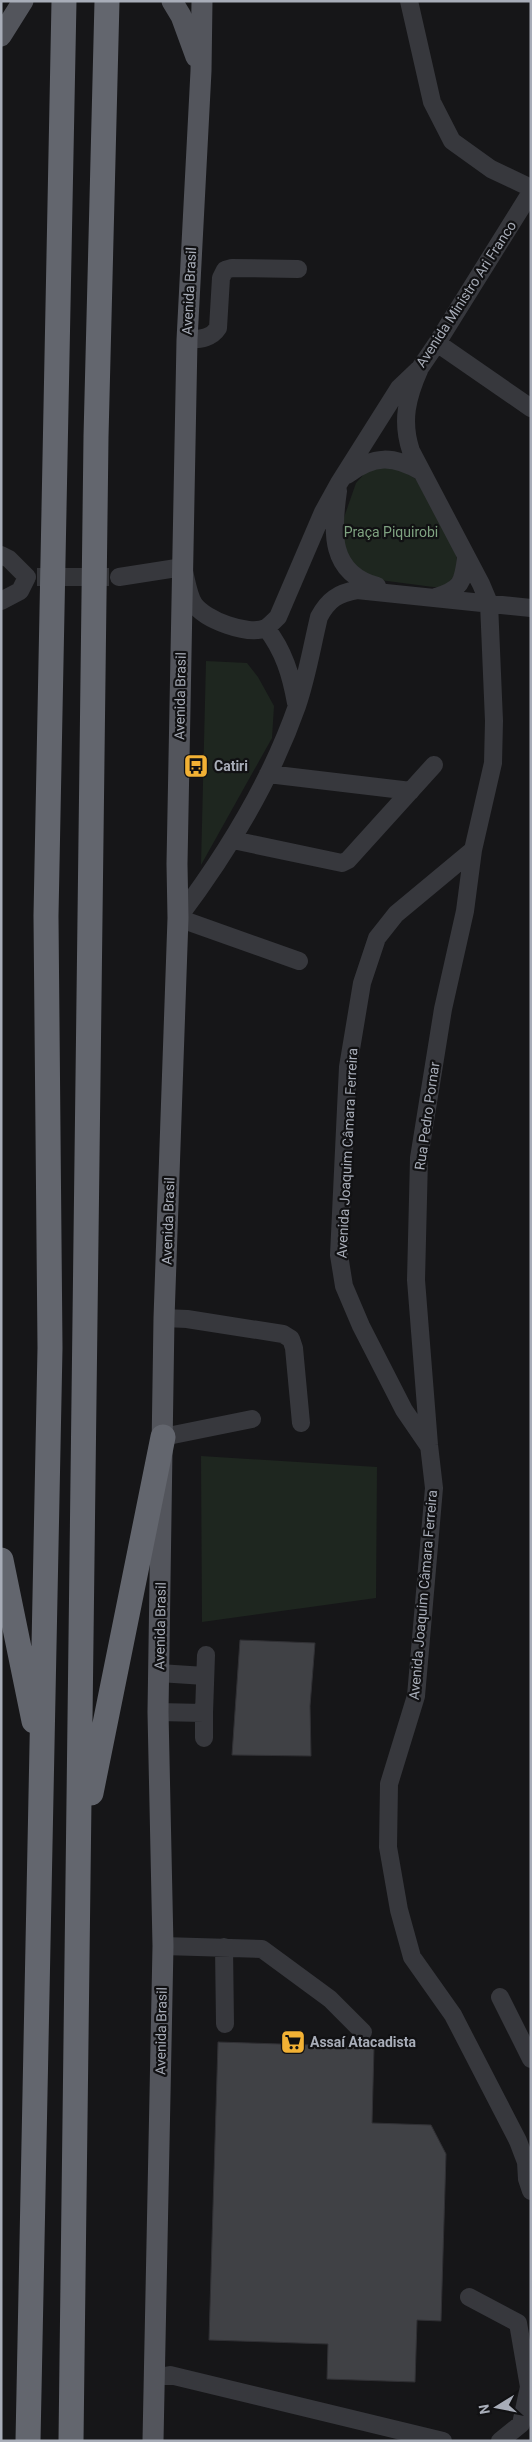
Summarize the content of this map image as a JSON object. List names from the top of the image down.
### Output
{
  "streets": {
    "main road": ["Avenida Brasil"],
    "street": ["Avenida Ministro Ari Franco", "Rua Pedro Pornar", "Avenida Joaquim Câmara Ferreira"]
  },
  "crossings": [
    ["Rua Pedro Pornar", "Avenida Joaquim Câmara Ferreira"]
  ],
  "parks": ["Praça Piquirobi"],
  "places": {
    "bus stop": ["Catiri"],
    "supermarket": ["Assaí Atacadista"]
  },
  "north": "left"
}
